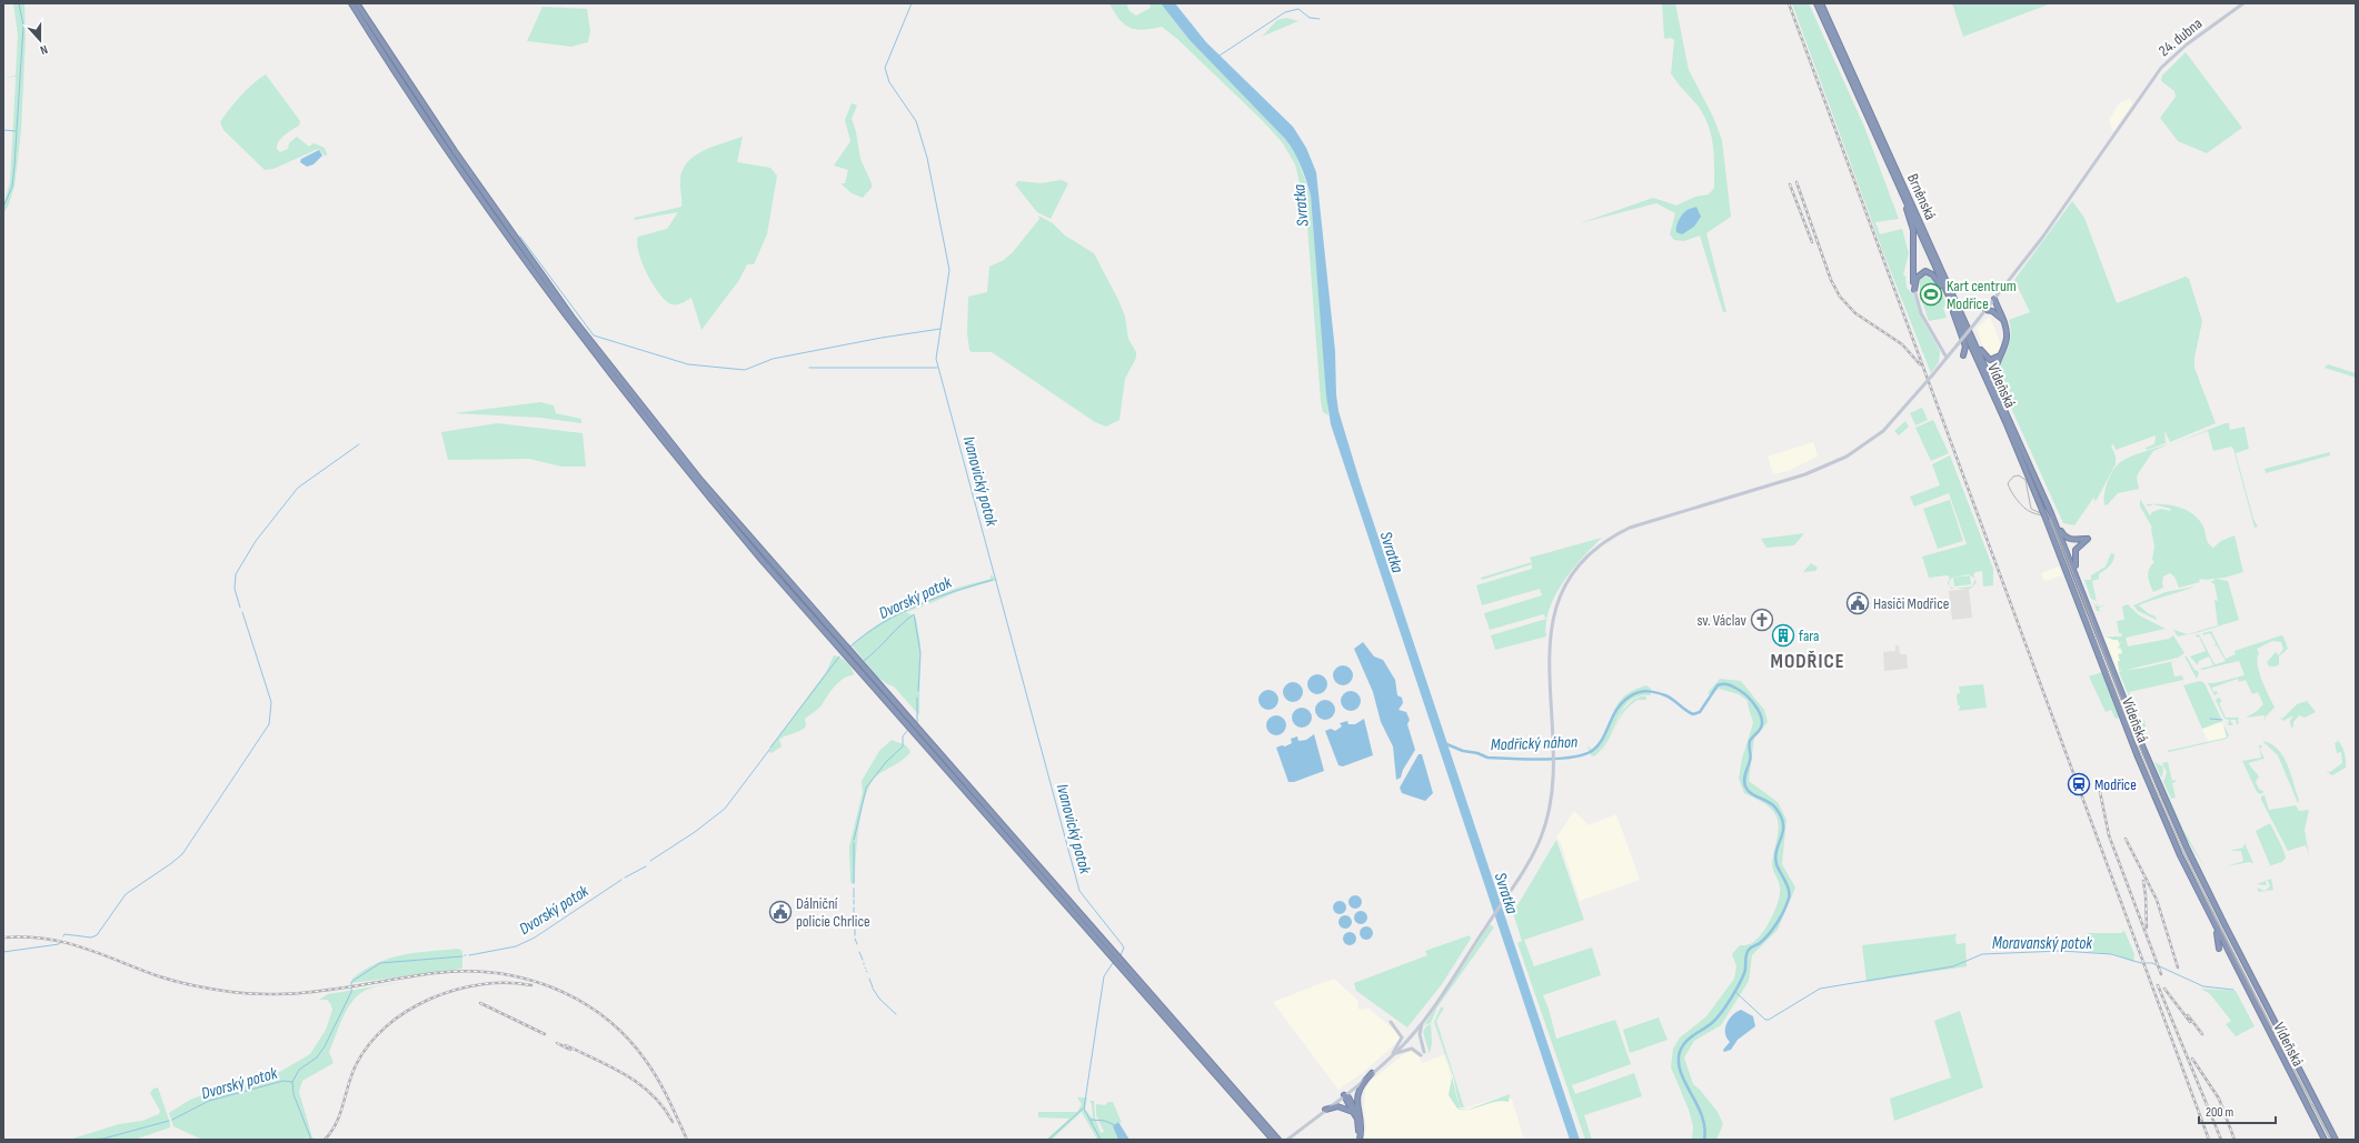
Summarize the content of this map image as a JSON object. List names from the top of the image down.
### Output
{
  "streets": {
    "highway": ["Brněnská", "Vídeňská"],
    "main road": ["24. dubna"]
  },
  "crossings": [
    ["Brněnská", "Vídeňská"]
  ],
  "districts": ["MODŘICE"],
  "water": [
    "Svratka",
    "Ivanovický potok",
    "Dvorský potok",
    "Modřický náhon",
    "Moravanský potok"
  ],
  "places": {
    "sports": ["Kart centrum Modřice"],
    "public building": ["Hasiči Modřice", "Dálniční policie Chrlice"],
    "church": ["sv. Václav"],
    "building": ["fara"],
    "station": ["Modřice"]
  },
  "scale_bar": "200 m",
  "north": "bottom"
}
